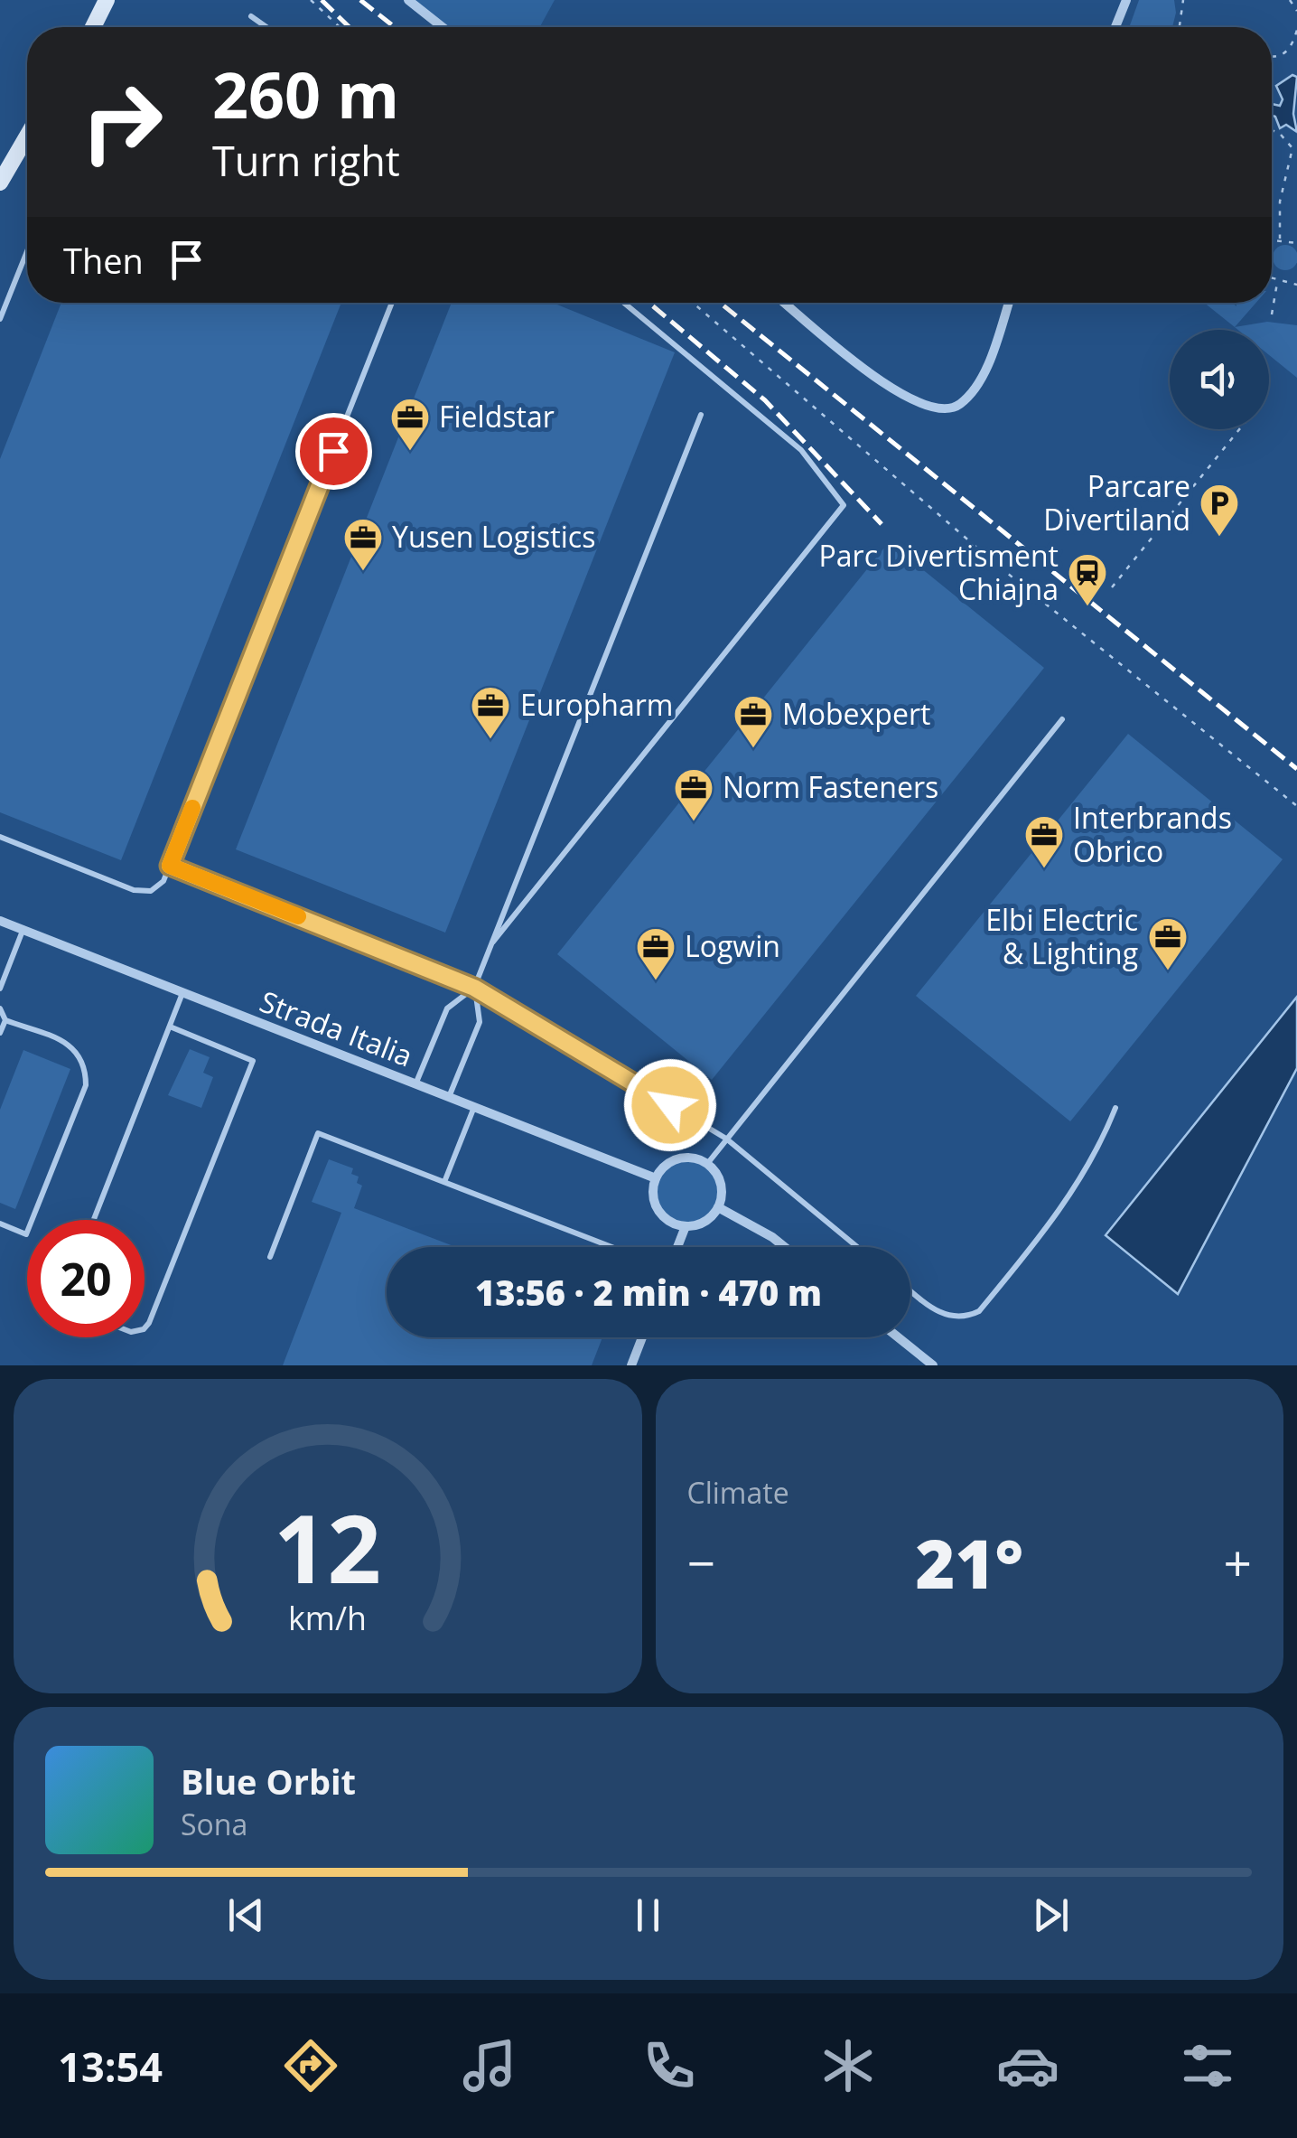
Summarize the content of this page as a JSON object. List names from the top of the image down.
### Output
{
  "streets": {
    "street": ["Strada Italia"]
  },
  "places": {
    "office": [
      "Fieldstar",
      "Yusen Logistics",
      "Europharm",
      "Mobexpert",
      "Norm Fasteners",
      "Interbrands Obrico",
      "Elbi Electric & Lighting",
      "Logwin"
    ],
    "parking": ["Parcare Divertiland"],
    "station": ["Parc Divertisment Chiajna"]
  },
  "page": {
    "turn": ["260 m", "Turn right"],
    "then": "Then",
    "limit": "20",
    "trip": "13:56 · 2 min · 470 m",
    "tile": "Climate",
    "heat": ["−", "21°", "+"],
    "song": ["Blue Orbit", "Sona"],
    "tabs": "13:54",
    "gauge": ["12", "km/h"]
  }
}
